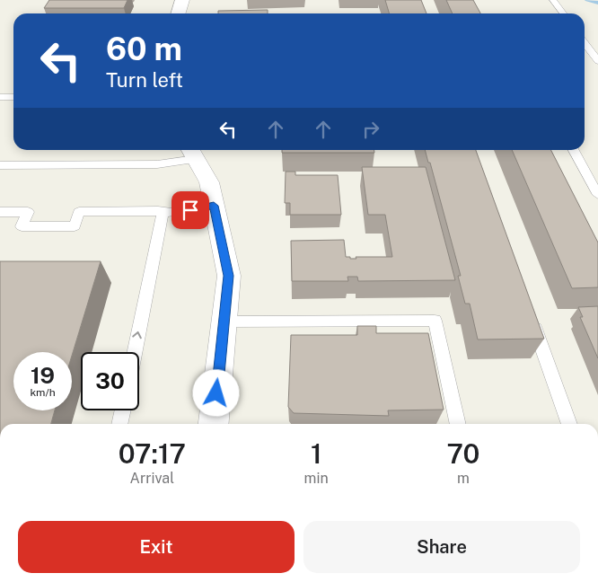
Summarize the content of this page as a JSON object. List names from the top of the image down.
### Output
{
  "page": {
    "turn": ["60 m", "Turn left"],
    "speed": "19 km/h",
    "limit": "30",
    "eta": [
      "07:17",
      "Arrival",
      "1",
      "min",
      "70",
      "m"
    ],
    "buttons": ["Exit", "Share"]
  }
}
